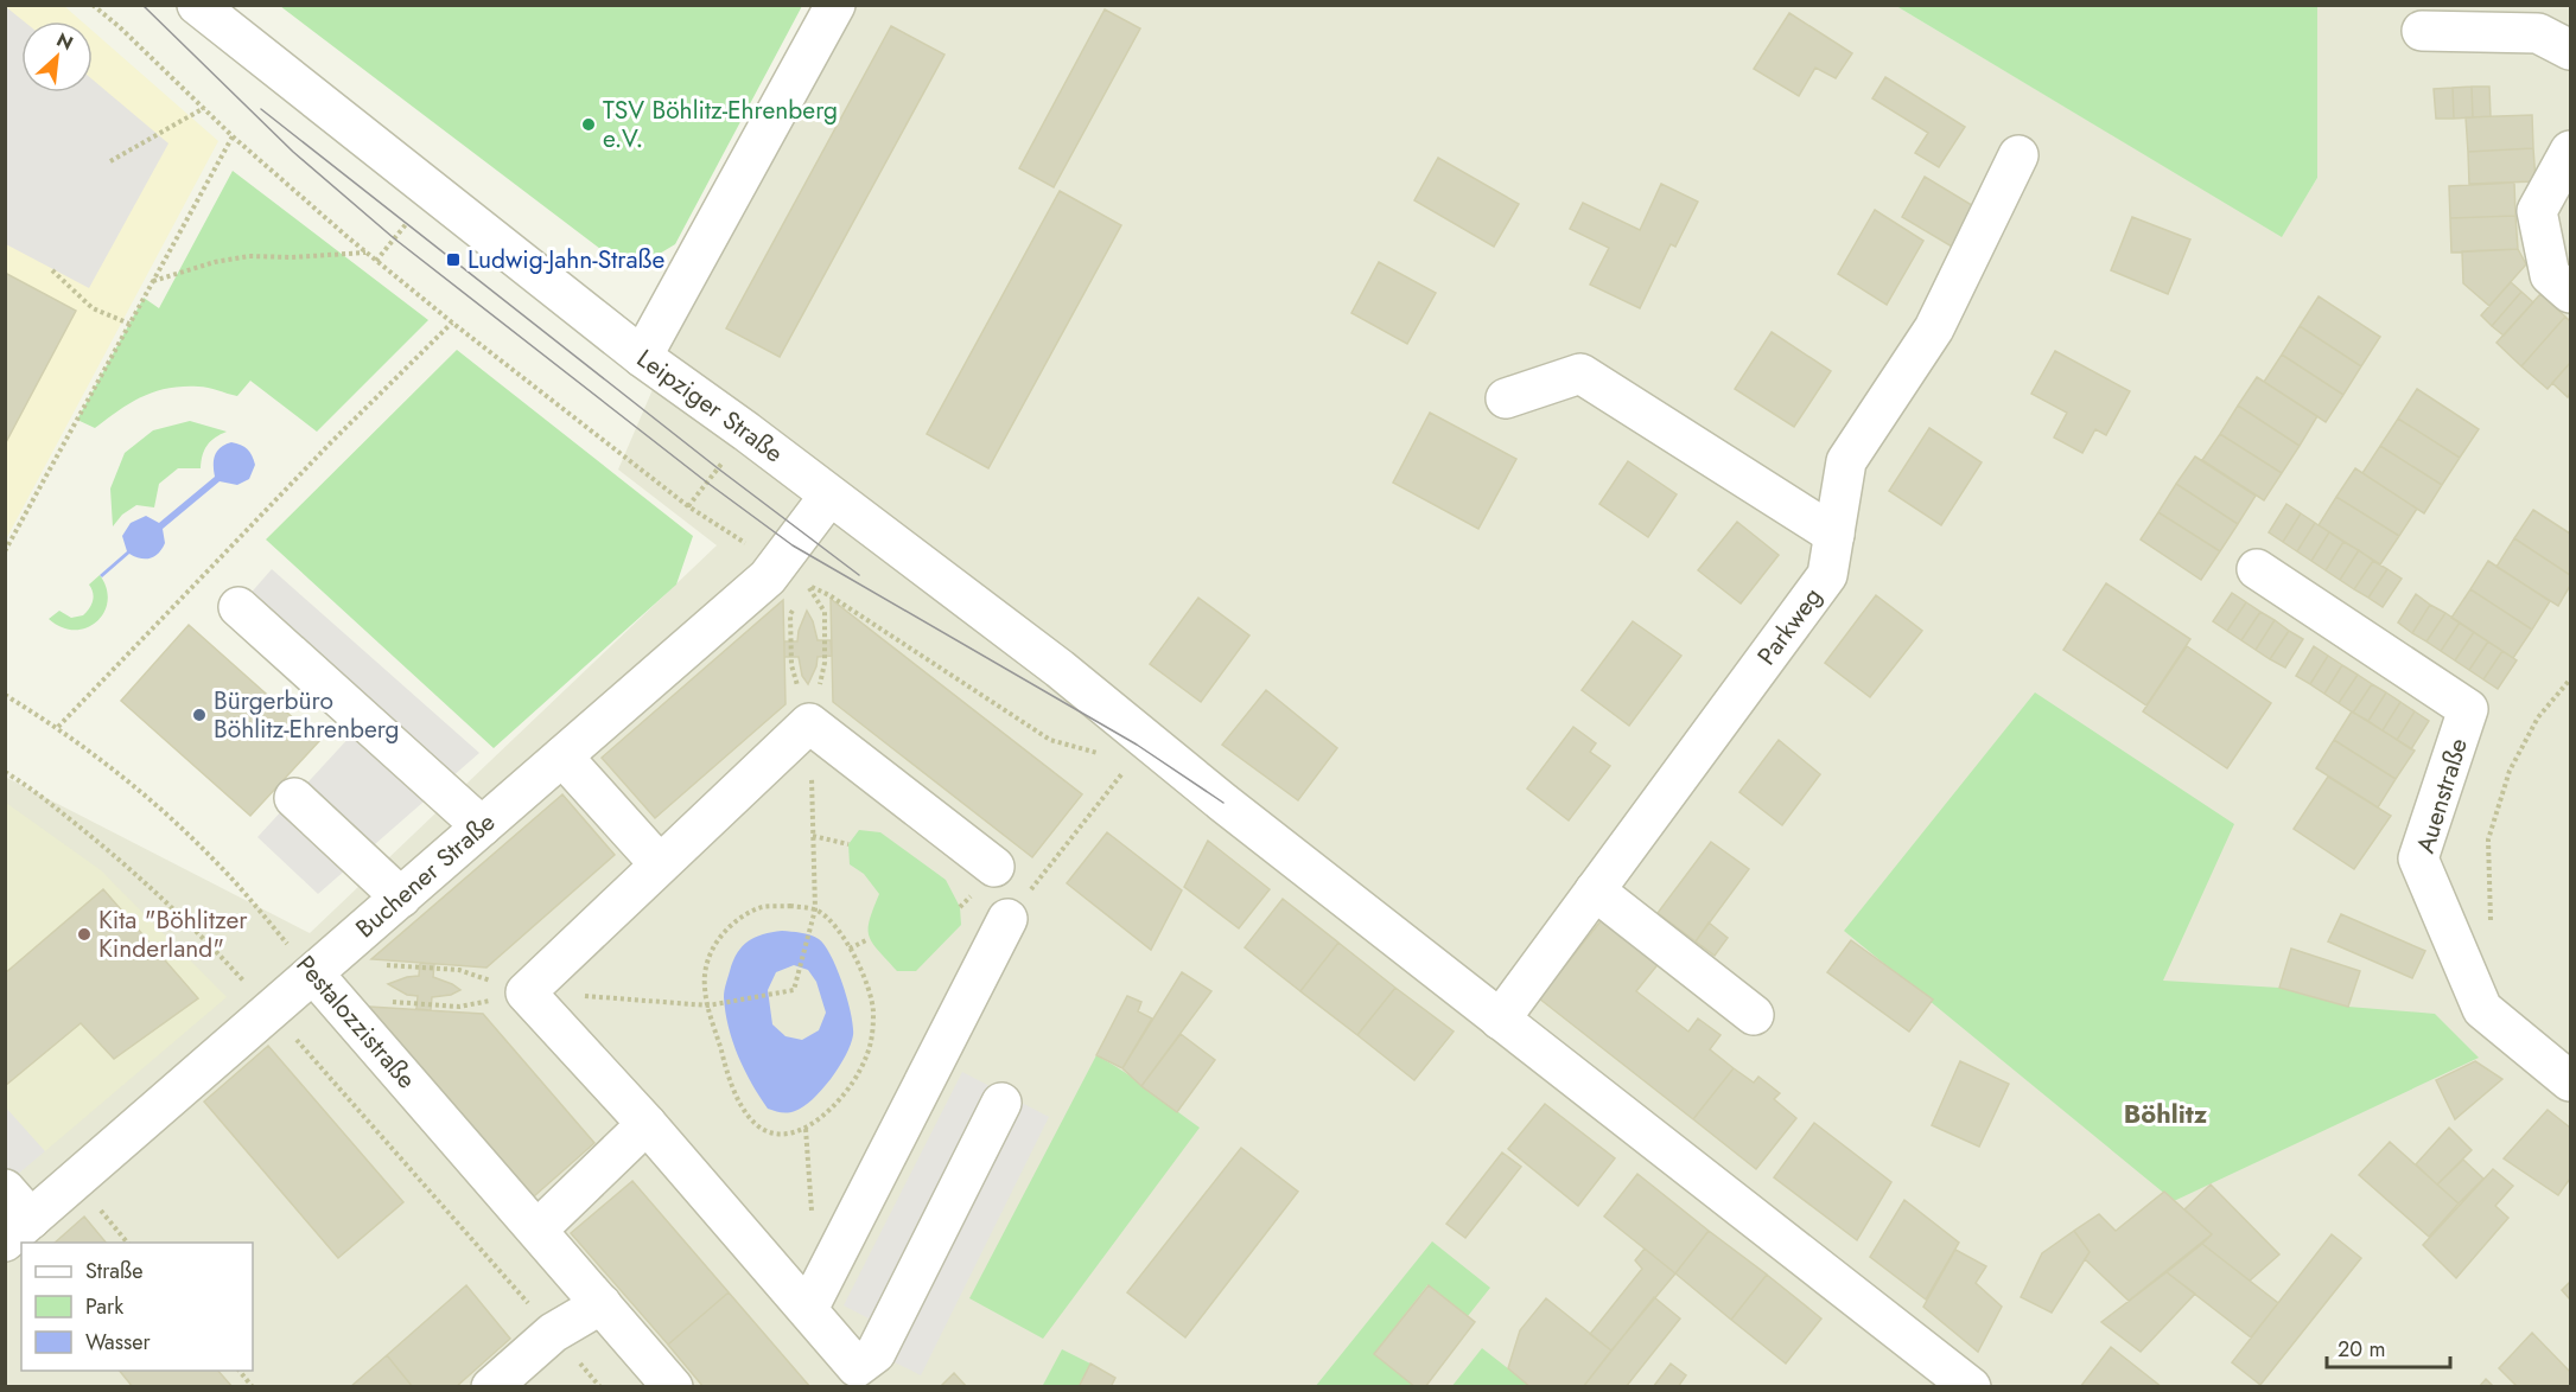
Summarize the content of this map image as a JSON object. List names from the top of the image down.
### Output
{
  "streets": {
    "street": [
      "Leipziger Straße",
      "Parkweg",
      "Auenstraße",
      "Buchener Straße",
      "Pestalozzistraße"
    ]
  },
  "crossings": [
    ["Leipziger Straße", "Parkweg"],
    ["Leipziger Straße", "Buchener Straße"],
    ["Buchener Straße", "Pestalozzistraße"]
  ],
  "districts": ["Böhlitz"],
  "places": {
    "other": ["TSV Böhlitz-Ehrenberg e.V.", "Bürgerbüro Böhlitz-Ehrenberg", "Kita \"Böhlitzer Kinderland\""],
    "transit": ["Ludwig-Jahn-Straße"]
  },
  "legend": ["Straße", "Park", "Wasser"],
  "scale_bar": "20 m",
  "north": "top right"
}
